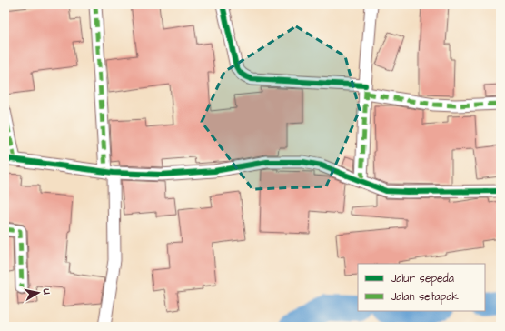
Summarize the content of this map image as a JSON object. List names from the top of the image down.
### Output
{
  "legend": ["Jalur sepeda", "Jalan setapak"],
  "north": "right"
}
